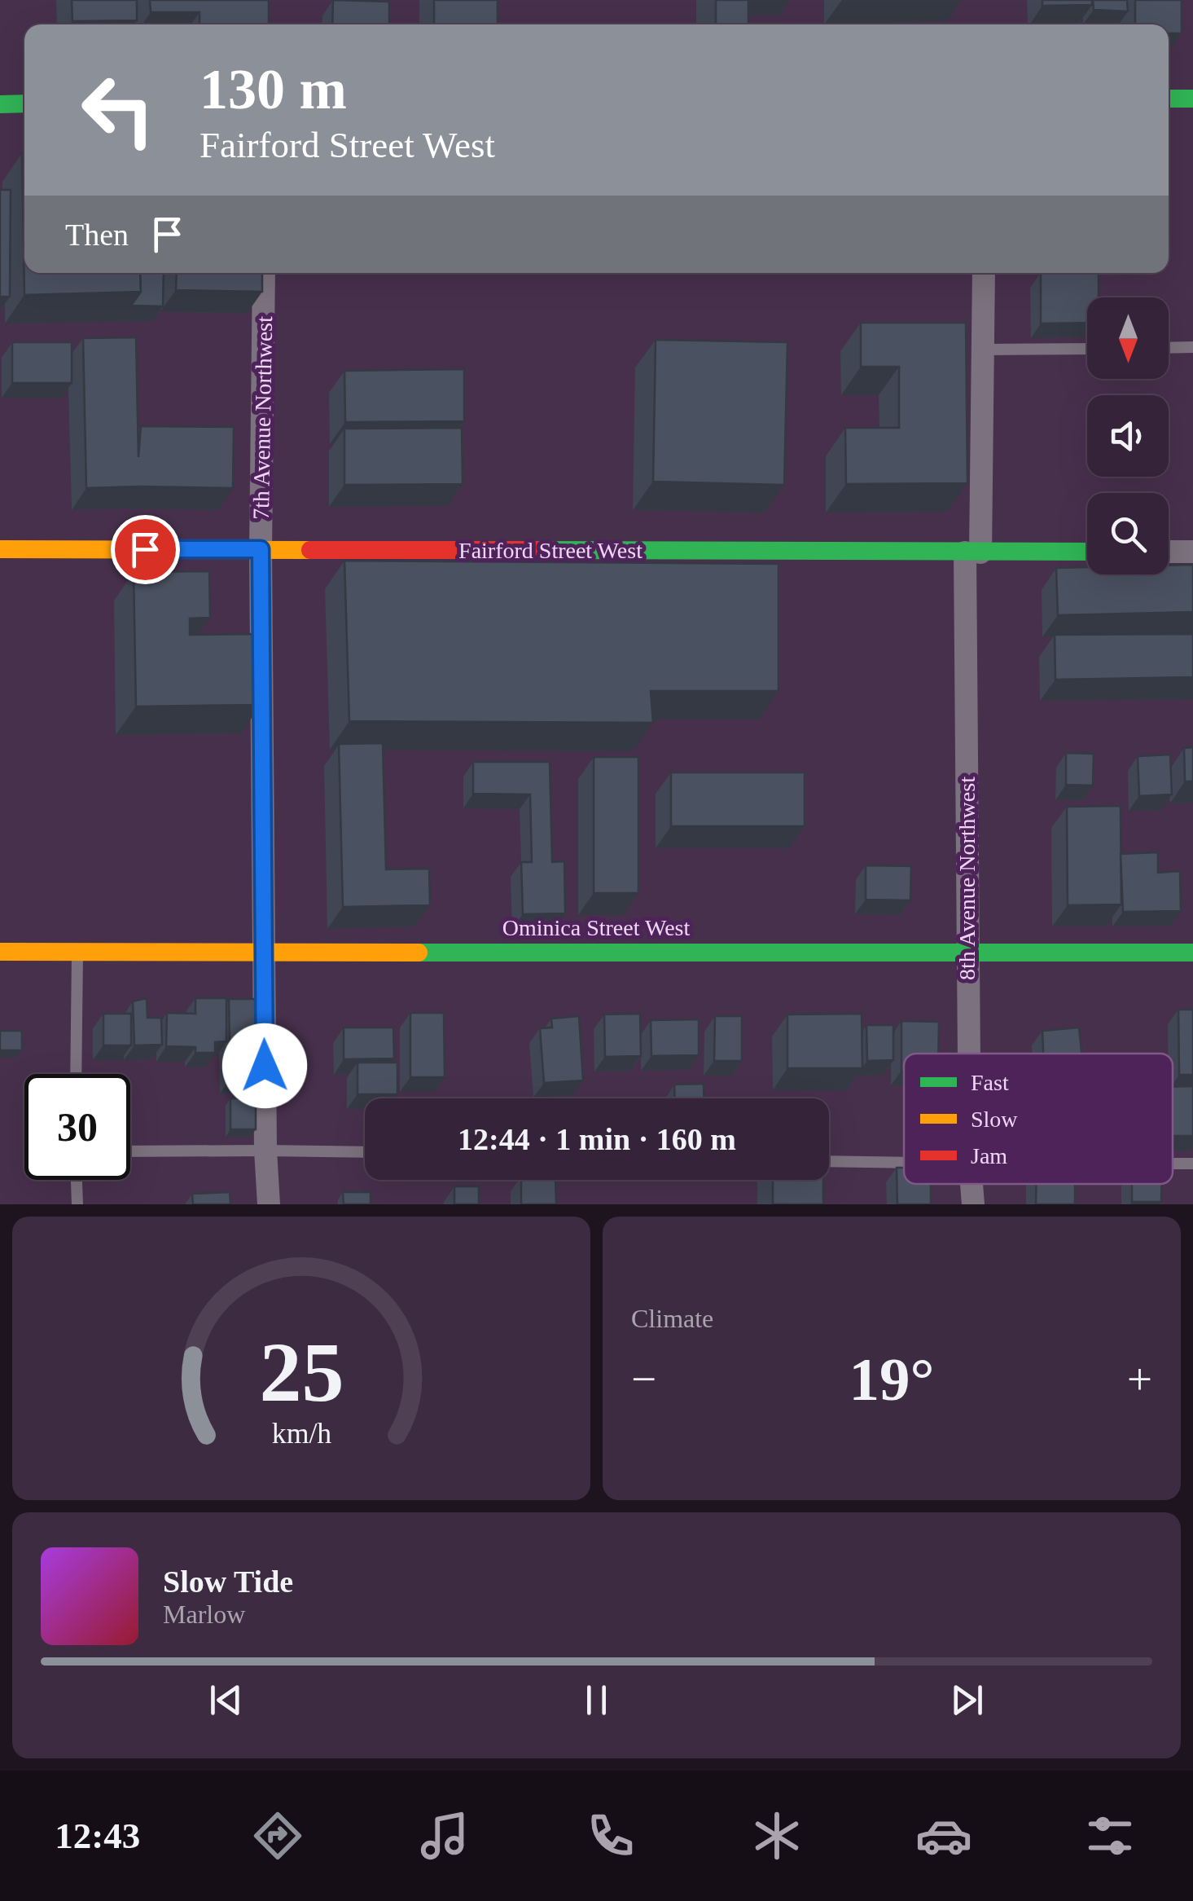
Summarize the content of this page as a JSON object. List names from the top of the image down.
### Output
{
  "streets": {
    "street": [
      "7th Avenue Northwest",
      "Fairford Street West",
      "8th Avenue Northwest",
      "Ominica Street West"
    ]
  },
  "crossings": [
    ["7th Avenue Northwest", "Fairford Street West"],
    ["7th Avenue Northwest", "Ominica Street West"],
    ["Fairford Street West", "8th Avenue Northwest"],
    ["8th Avenue Northwest", "Ominica Street West"]
  ],
  "legend": ["Fast", "Slow", "Jam"],
  "north": "bottom",
  "page": {
    "turn": ["130 m", "Fairford Street West"],
    "then": "Then",
    "limit": "30",
    "trip": "12:44 · 1 min · 160 m",
    "tile": "Climate",
    "heat": ["−", "19°", "+"],
    "song": ["Slow Tide", "Marlow"],
    "tabs": "12:43",
    "gauge": ["25", "km/h"]
  }
}
